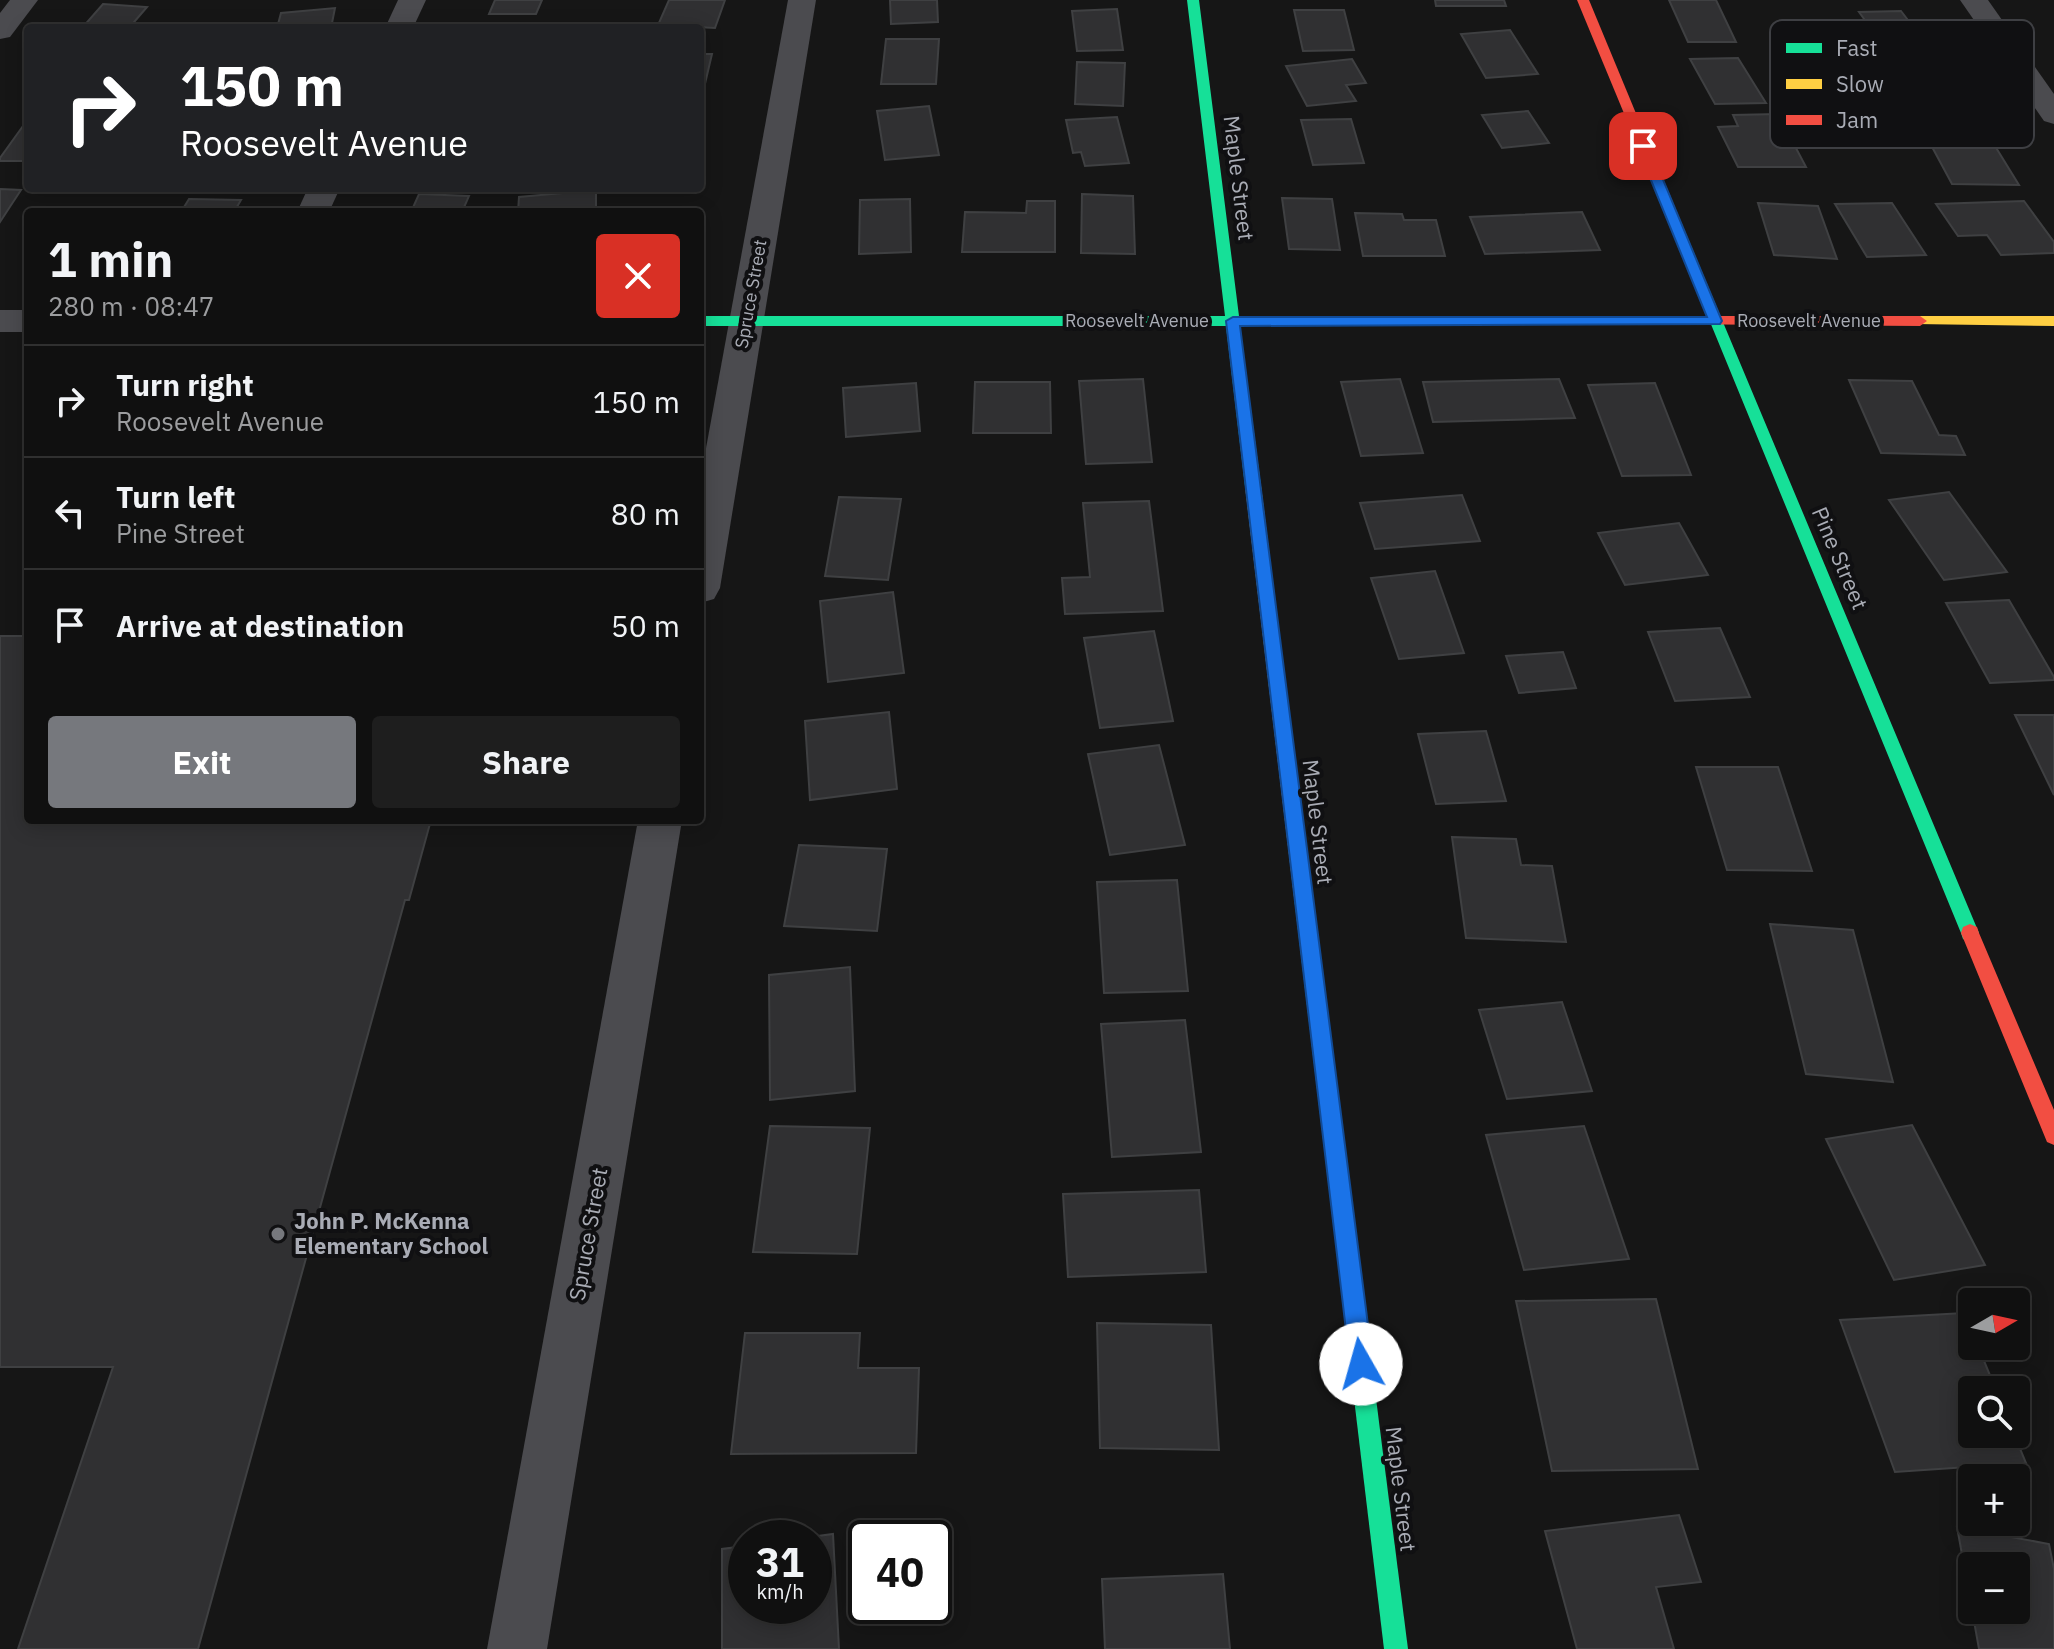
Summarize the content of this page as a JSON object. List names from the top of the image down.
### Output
{
  "streets": {
    "street": [
      "Maple Street",
      "Spruce Street",
      "Roosevelt Avenue",
      "Pine Street"
    ]
  },
  "crossings": [
    ["Maple Street", "Roosevelt Avenue"],
    ["Spruce Street", "Roosevelt Avenue"],
    ["Roosevelt Avenue", "Pine Street"]
  ],
  "places": ["John P. McKenna Elementary School"],
  "legend": ["Fast", "Slow", "Jam"],
  "north": "right",
  "page": {
    "turn": ["150 m", "Roosevelt Avenue"],
    "heading": ["1 min", "280 m · 08:47"],
    "list": [
      {
        "name": "Turn right",
        "note": "Roosevelt Avenue",
        "value": "150 m"
      },
      {
        "name": "Turn left",
        "note": "Pine Street",
        "value": "80 m"
      },
      {
        "name": "Arrive at destination",
        "value": "50 m"
      }
    ],
    "buttons": ["Exit", "Share"],
    "map_buttons": ["+", "−"],
    "speed": "31 km/h",
    "limit": "40"
  }
}
